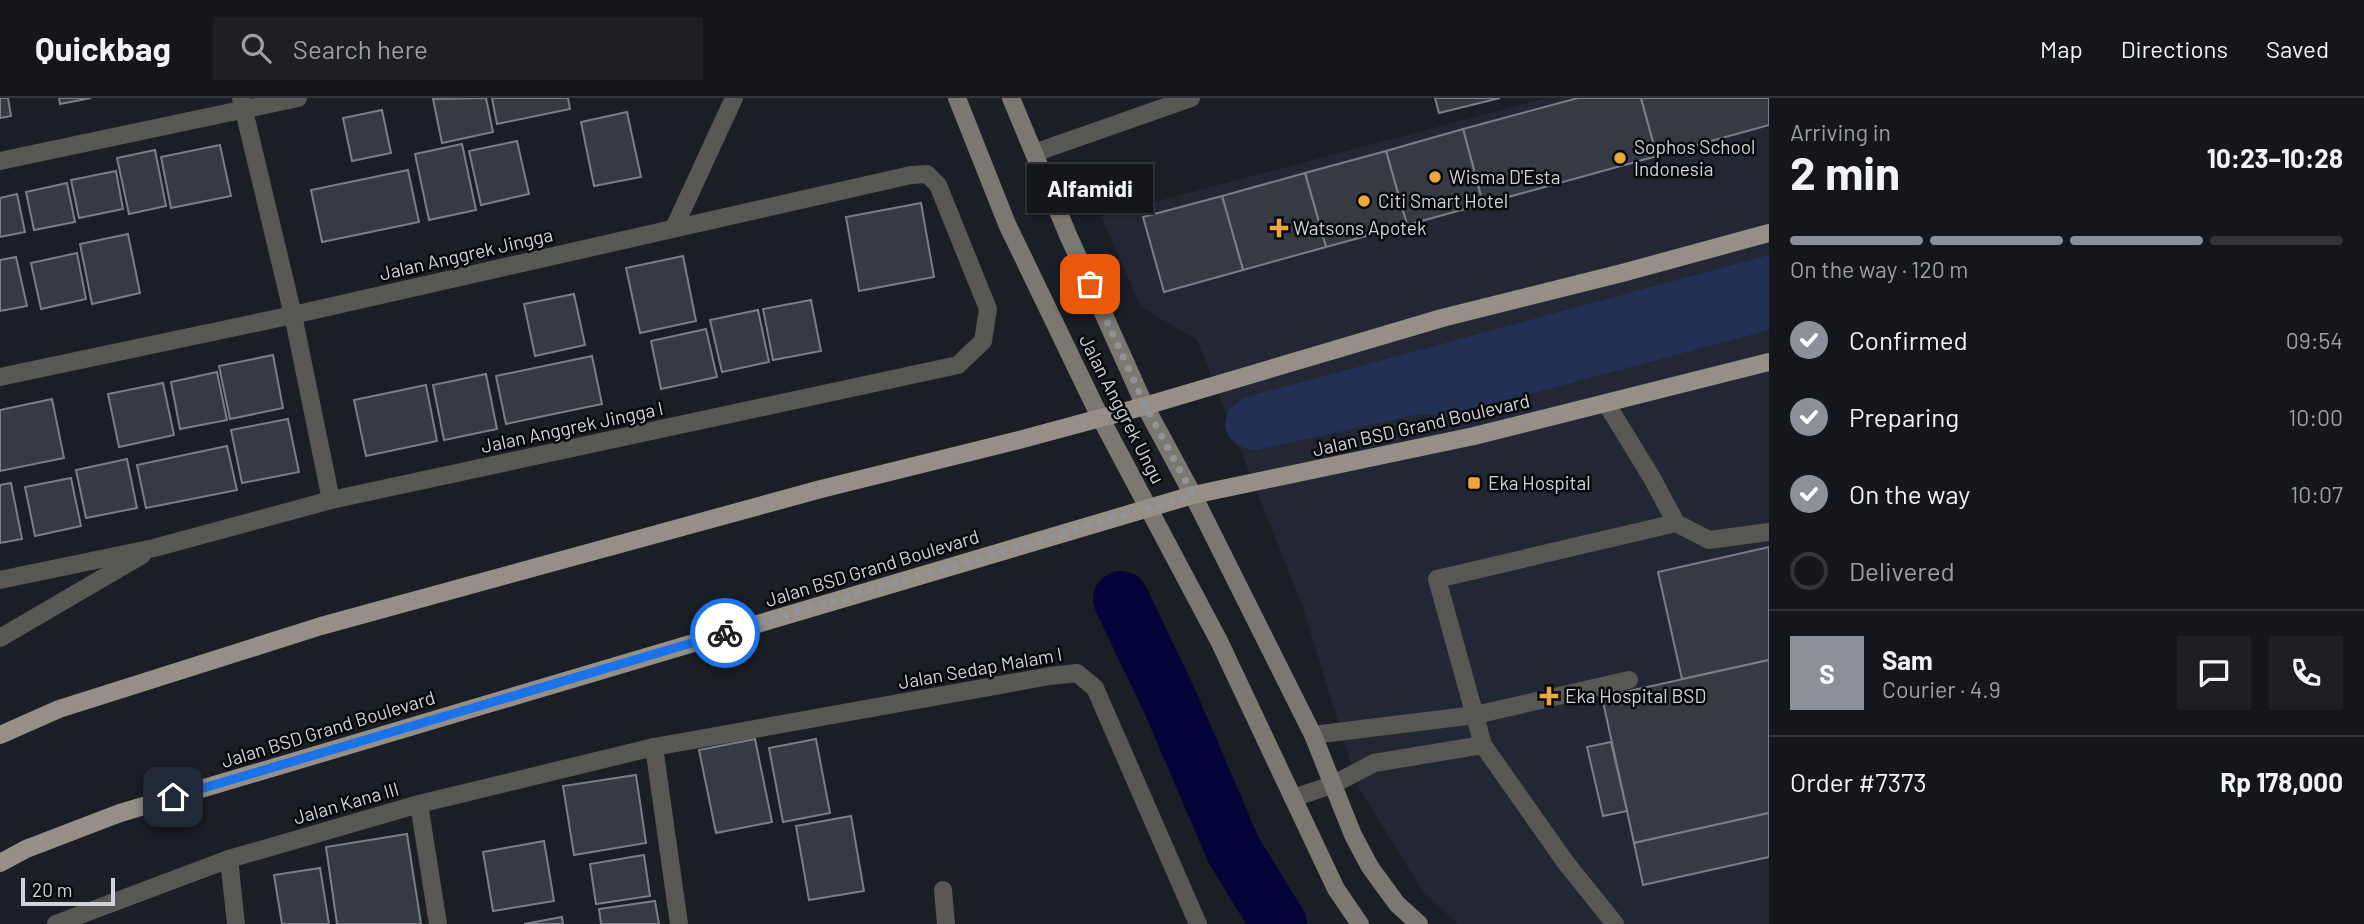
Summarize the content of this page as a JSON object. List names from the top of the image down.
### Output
{
  "streets": {
    "main road": ["Jalan BSD Grand Boulevard"],
    "street": [
      "Jalan Anggrek Jingga",
      "Jalan Anggrek Ungu",
      "Jalan Anggrek Jingga I",
      "Jalan Sedap Malam I",
      "Jalan Kana III"
    ]
  },
  "crossings": [
    ["Jalan Anggrek Jingga", "Jalan Anggrek Jingga I"],
    ["Jalan Anggrek Ungu", "Jalan BSD Grand Boulevard"],
    ["Jalan Sedap Malam I", "Jalan Kana III"]
  ],
  "places": {
    "other": [
      "Sophos School Indonesia",
      "Wisma D'Esta",
      "Citi Smart Hotel",
      "Alfamidi"
    ],
    "health": ["Watsons Apotek", "Eka Hospital BSD"],
    "transit": ["Eka Hospital"]
  },
  "scale_bar": "20 m",
  "page": {
    "header": "Quickbag",
    "search": "Search here",
    "nav": ["Map", "Directions", "Saved"],
    "heading": ["2 min", "Arriving in", "10:23–10:28"],
    "panel": [
      "Sam",
      "Courier · 4.9",
      "Order #7373",
      "Rp 178,000"
    ],
    "bubble": "Alfamidi",
    "bar": "On the way · 120 m",
    "list": [
      ["Confirmed", "09:54"],
      ["Preparing", "10:00"],
      ["On the way", "10:07"],
      "Delivered"
    ],
    "round": "S",
    "scale": "20 m"
  }
}
